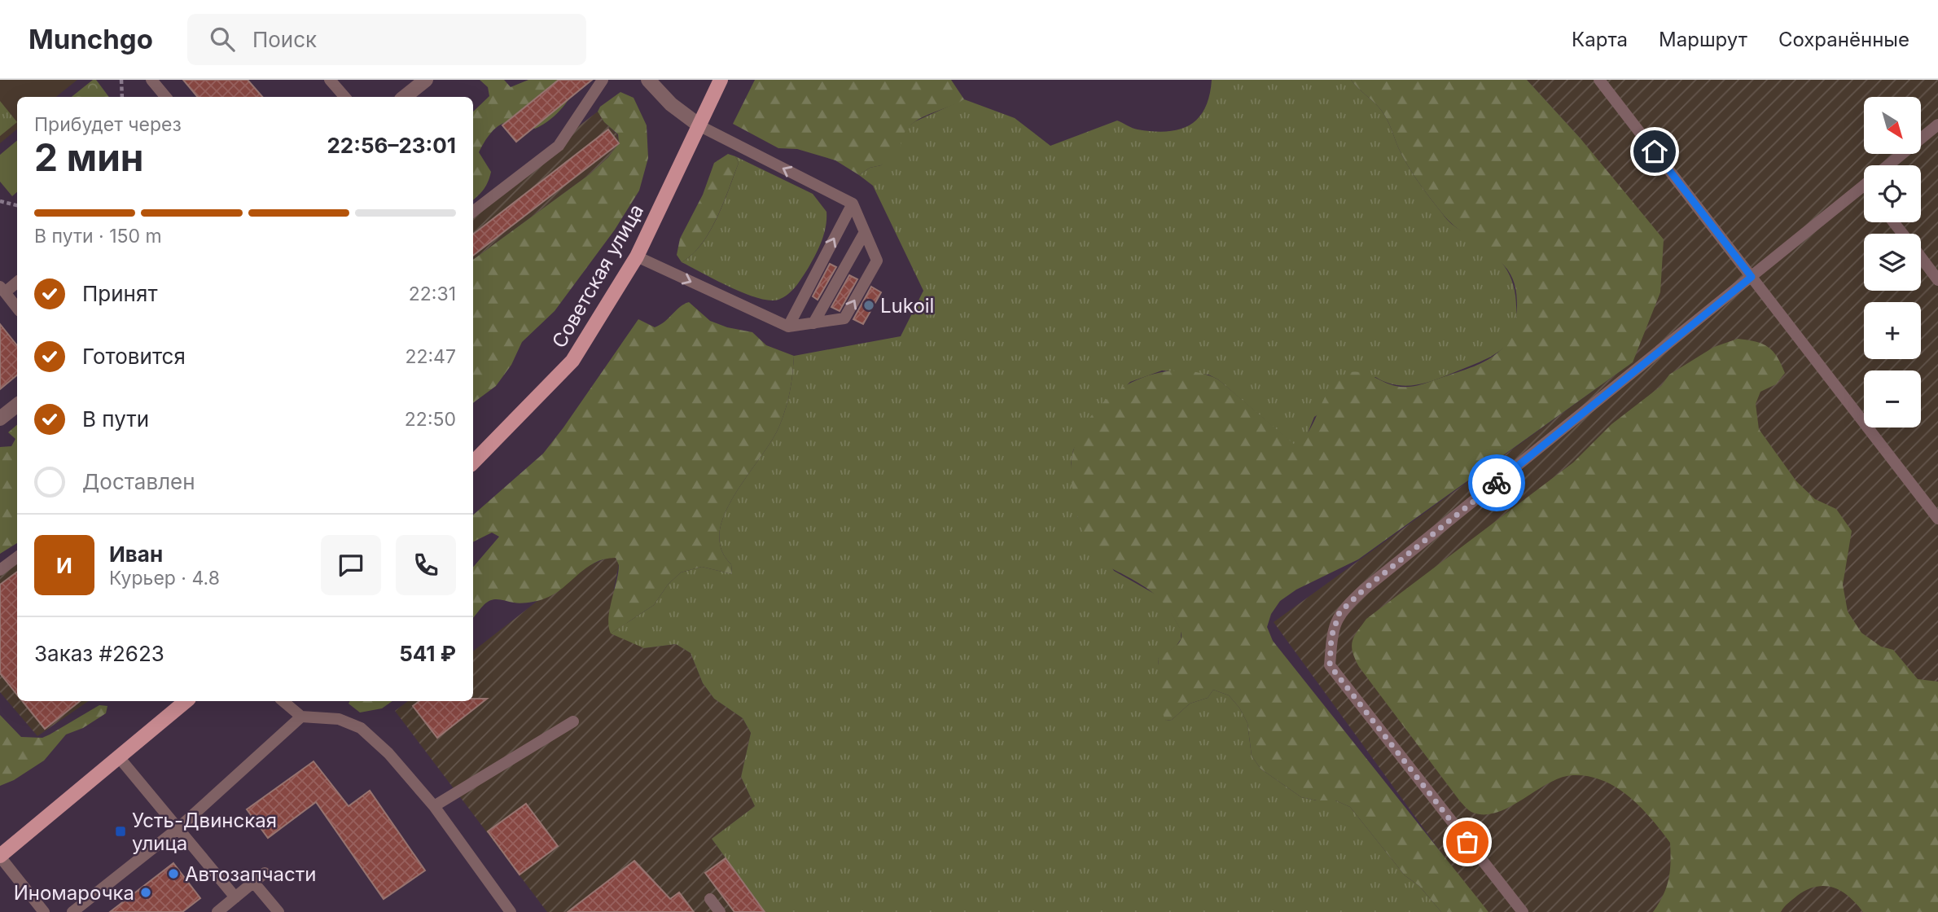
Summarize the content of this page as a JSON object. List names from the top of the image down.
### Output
{
  "streets": {
    "main road": ["Советская улица"]
  },
  "places": {
    "other": ["Lukoil", "Автозапчасти", "Иномарочка"],
    "transit": ["Усть-Двинская улица"]
  },
  "north": "bottom right",
  "page": {
    "header": "Munchgo",
    "search": "Поиск",
    "nav": ["Карта", "Маршрут", "Сохранённые"],
    "map_buttons": ["+", "−"],
    "heading": ["2 мин", "Прибудет через", "22:56–23:01"],
    "panel": [
      "Иван",
      "Курьер · 4.8",
      "Заказ #2623",
      "541 ₽"
    ],
    "bar": "В пути · 150 m",
    "list": [
      ["Принят", "22:31"],
      ["Готовится", "22:47"],
      ["В пути", "22:50"],
      "Доставлен"
    ],
    "round": "И"
  }
}
